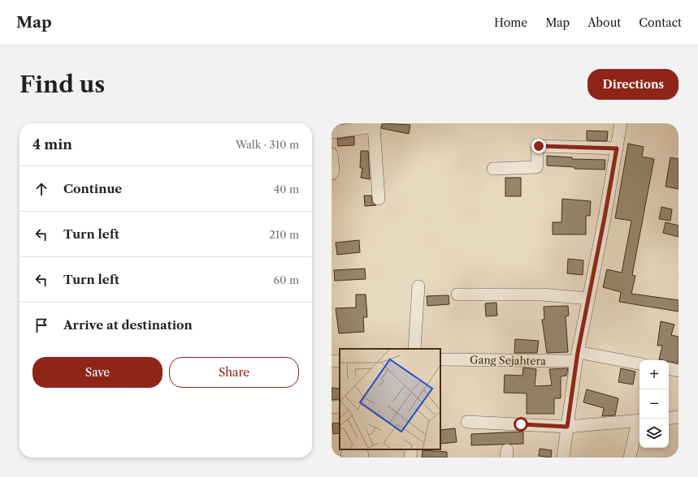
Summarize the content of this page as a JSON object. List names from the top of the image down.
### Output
{
  "streets": {
    "street": ["Gang Sejahtera"]
  },
  "page": {
    "header": "Map",
    "nav": [
      "Home",
      "Map",
      "About",
      "Contact"
    ],
    "buttons": [
      "Directions",
      ["Save", "Share"]
    ],
    "title": "Find us",
    "heading": ["4 min", "Walk · 310 m"],
    "list": [
      ["Continue", "40 m"],
      ["Turn left", "210 m"],
      ["Turn left", "60 m"],
      "Arrive at destination"
    ],
    "map_buttons": ["+", "−"]
  }
}
